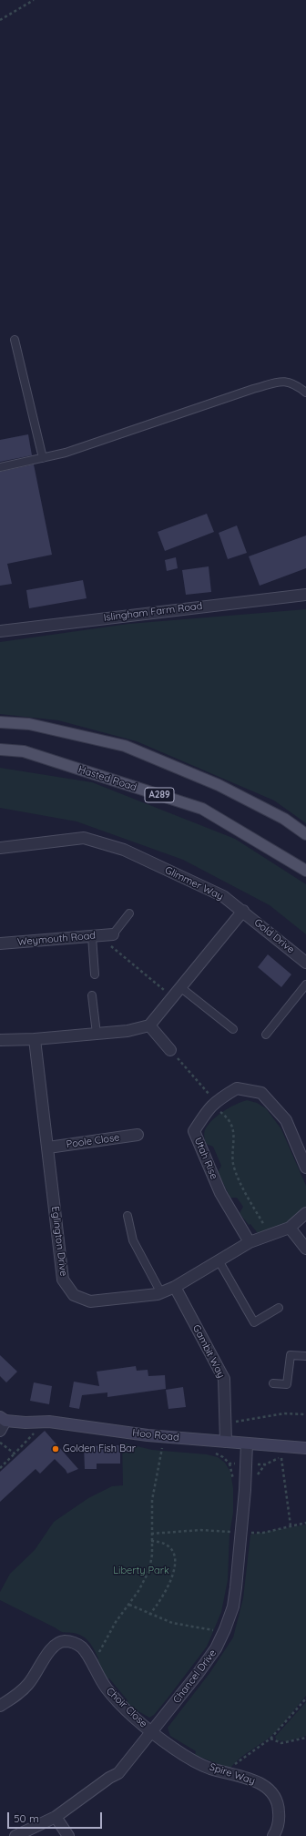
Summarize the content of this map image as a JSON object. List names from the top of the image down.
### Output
{
  "streets": {
    "main road": ["Hasted Road", "A289", "Hoo Road"],
    "street": [
      "Islingham Farm Road",
      "Glimmer Way",
      "Gold Drive",
      "Weymouth Road",
      "Poole Close",
      "Utah Rise",
      "Eglington Drive",
      "Gambit Way",
      "Chancel Drive",
      "Choir Close",
      "Spire Way"
    ]
  },
  "crossings": [
    ["Glimmer Way", "Gold Drive"],
    ["Poole Close", "Eglington Drive"],
    ["Utah Rise", "Eglington Drive"],
    ["Eglington Drive", "Gambit Way"],
    ["Gambit Way", "Hoo Road"],
    ["Hoo Road", "Chancel Drive"],
    ["Chancel Drive", "Choir Close"],
    ["Chancel Drive", "Spire Way"],
    ["Choir Close", "Spire Way"]
  ],
  "parks": ["Liberty Park"],
  "places": ["Golden Fish Bar"],
  "scale_bar": "50 m"
}
